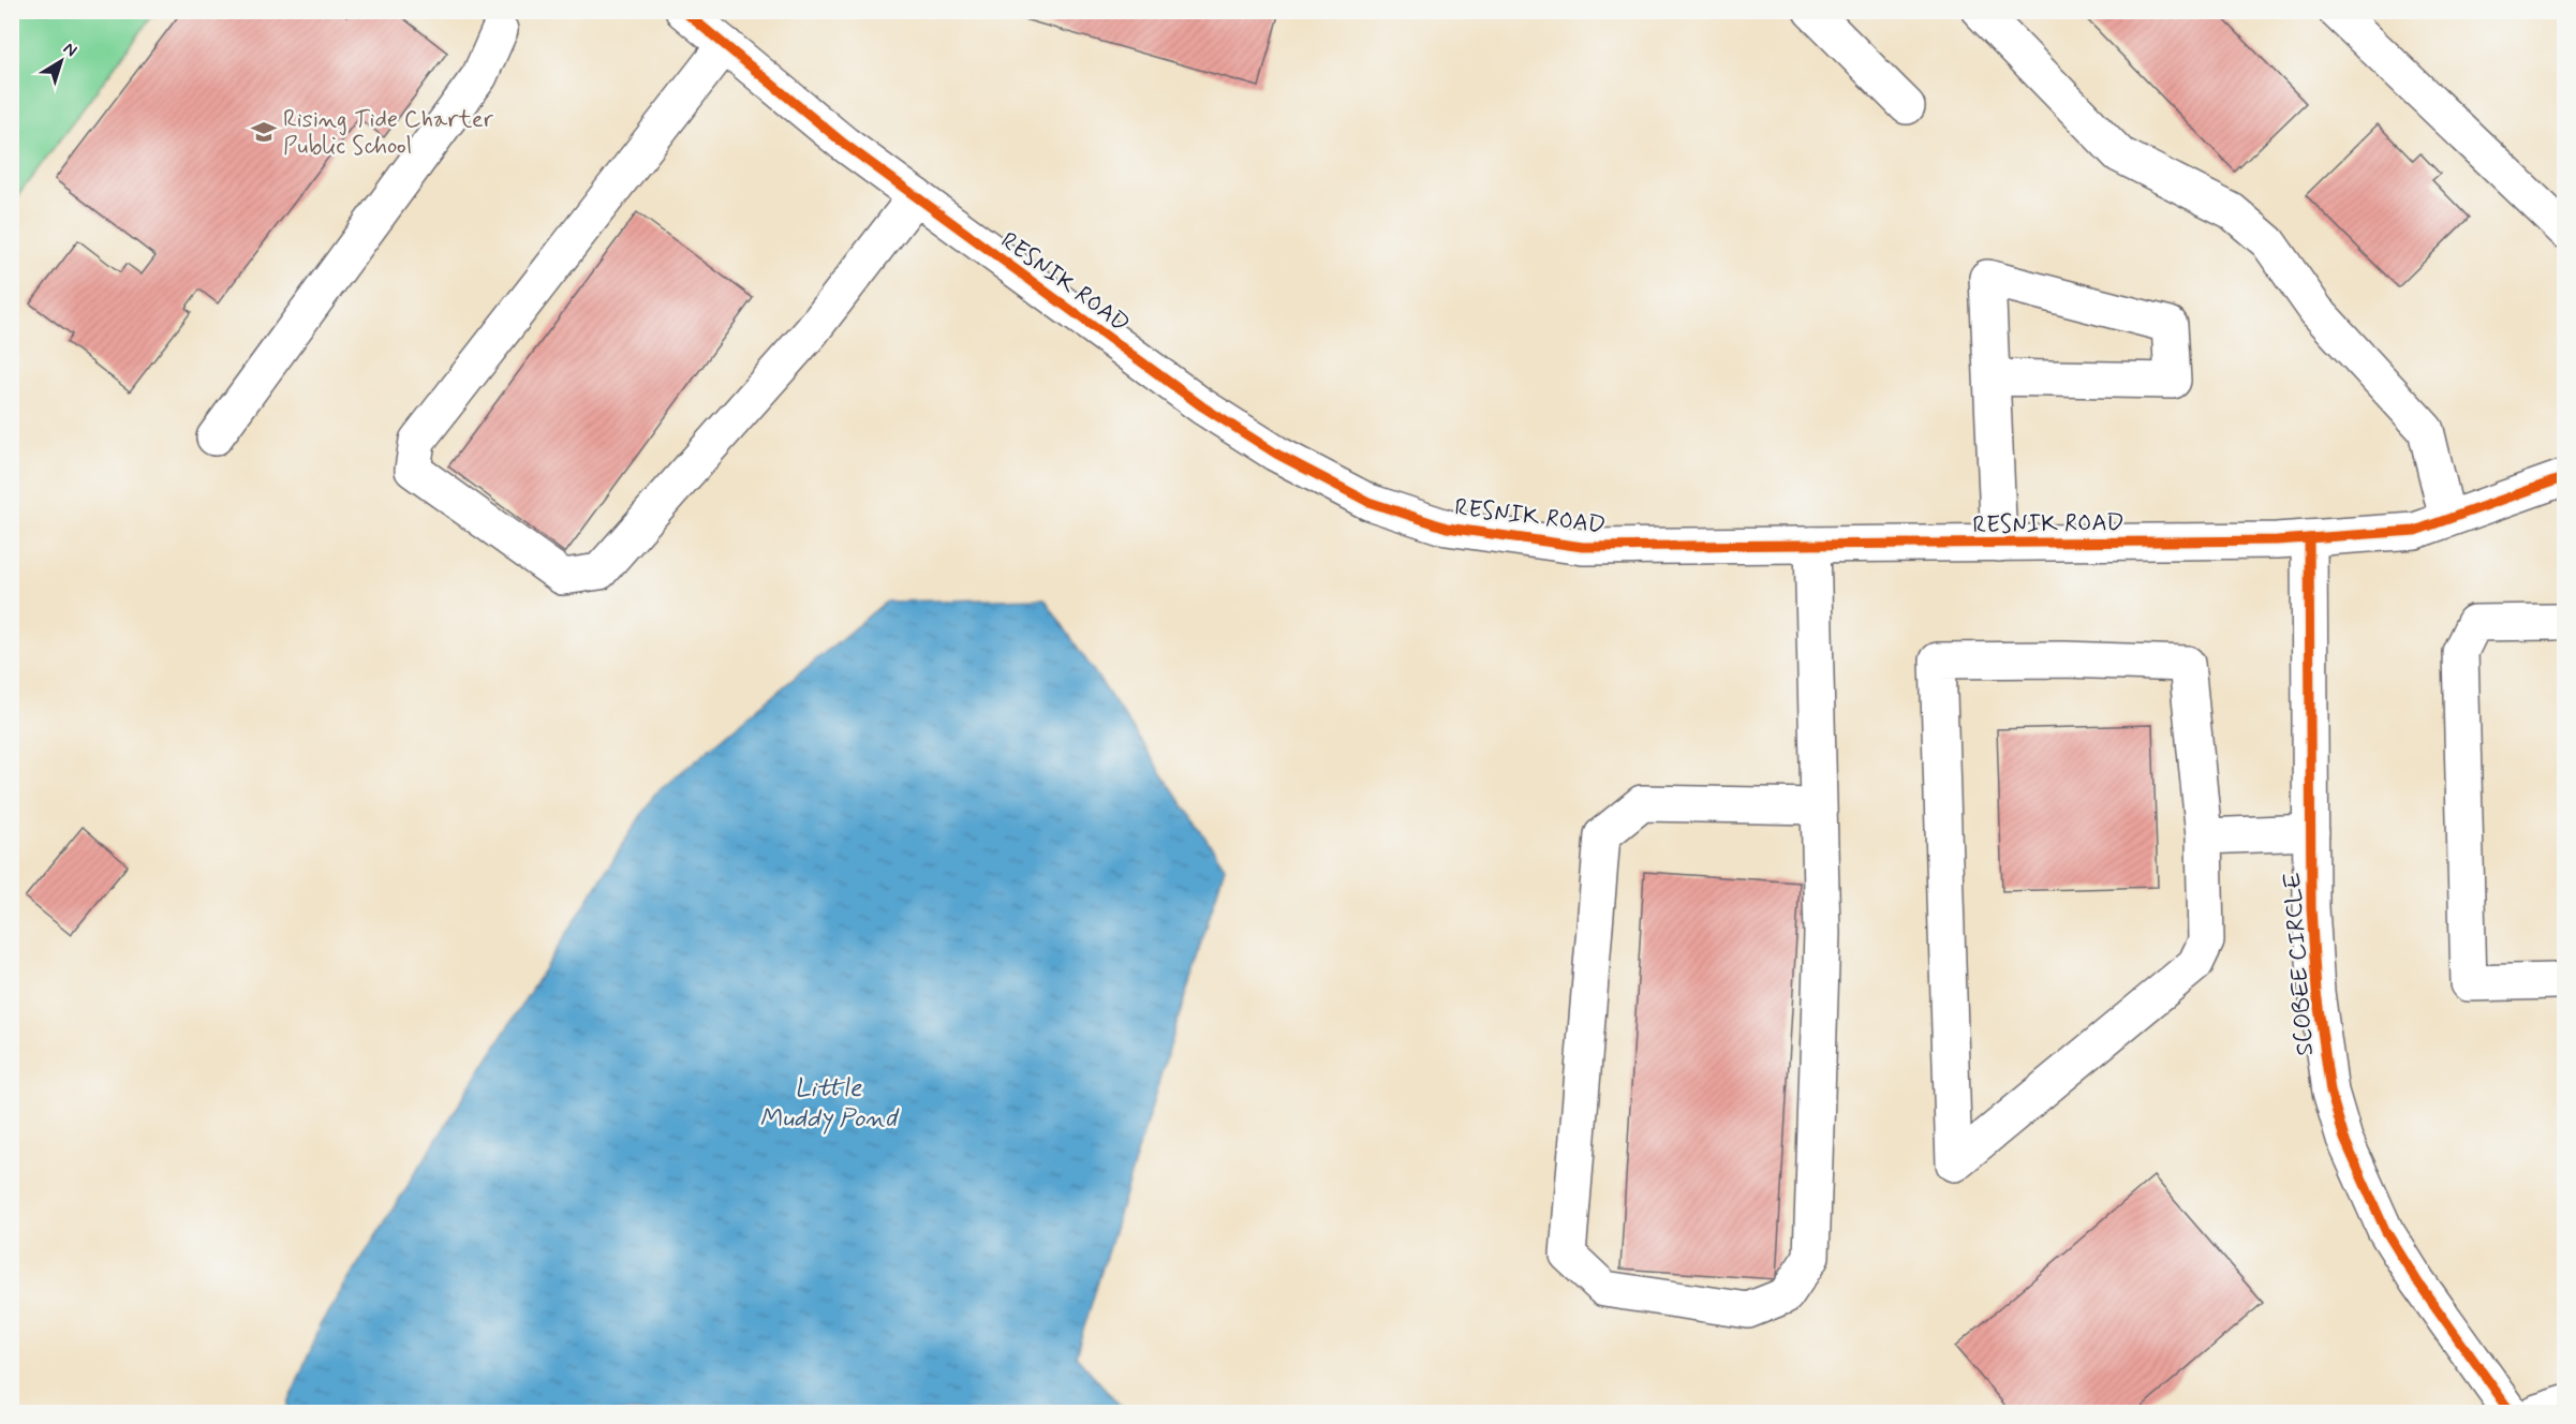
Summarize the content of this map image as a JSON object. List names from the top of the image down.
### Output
{
  "streets": {
    "street": ["RESNIK ROAD", "SCOBEE CIRCLE"]
  },
  "crossings": [
    ["RESNIK ROAD", "SCOBEE CIRCLE"]
  ],
  "water": ["Little Muddy Pond"],
  "places": {
    "school or university": ["Rising Tide Charter Public School"]
  },
  "north": "top right"
}
